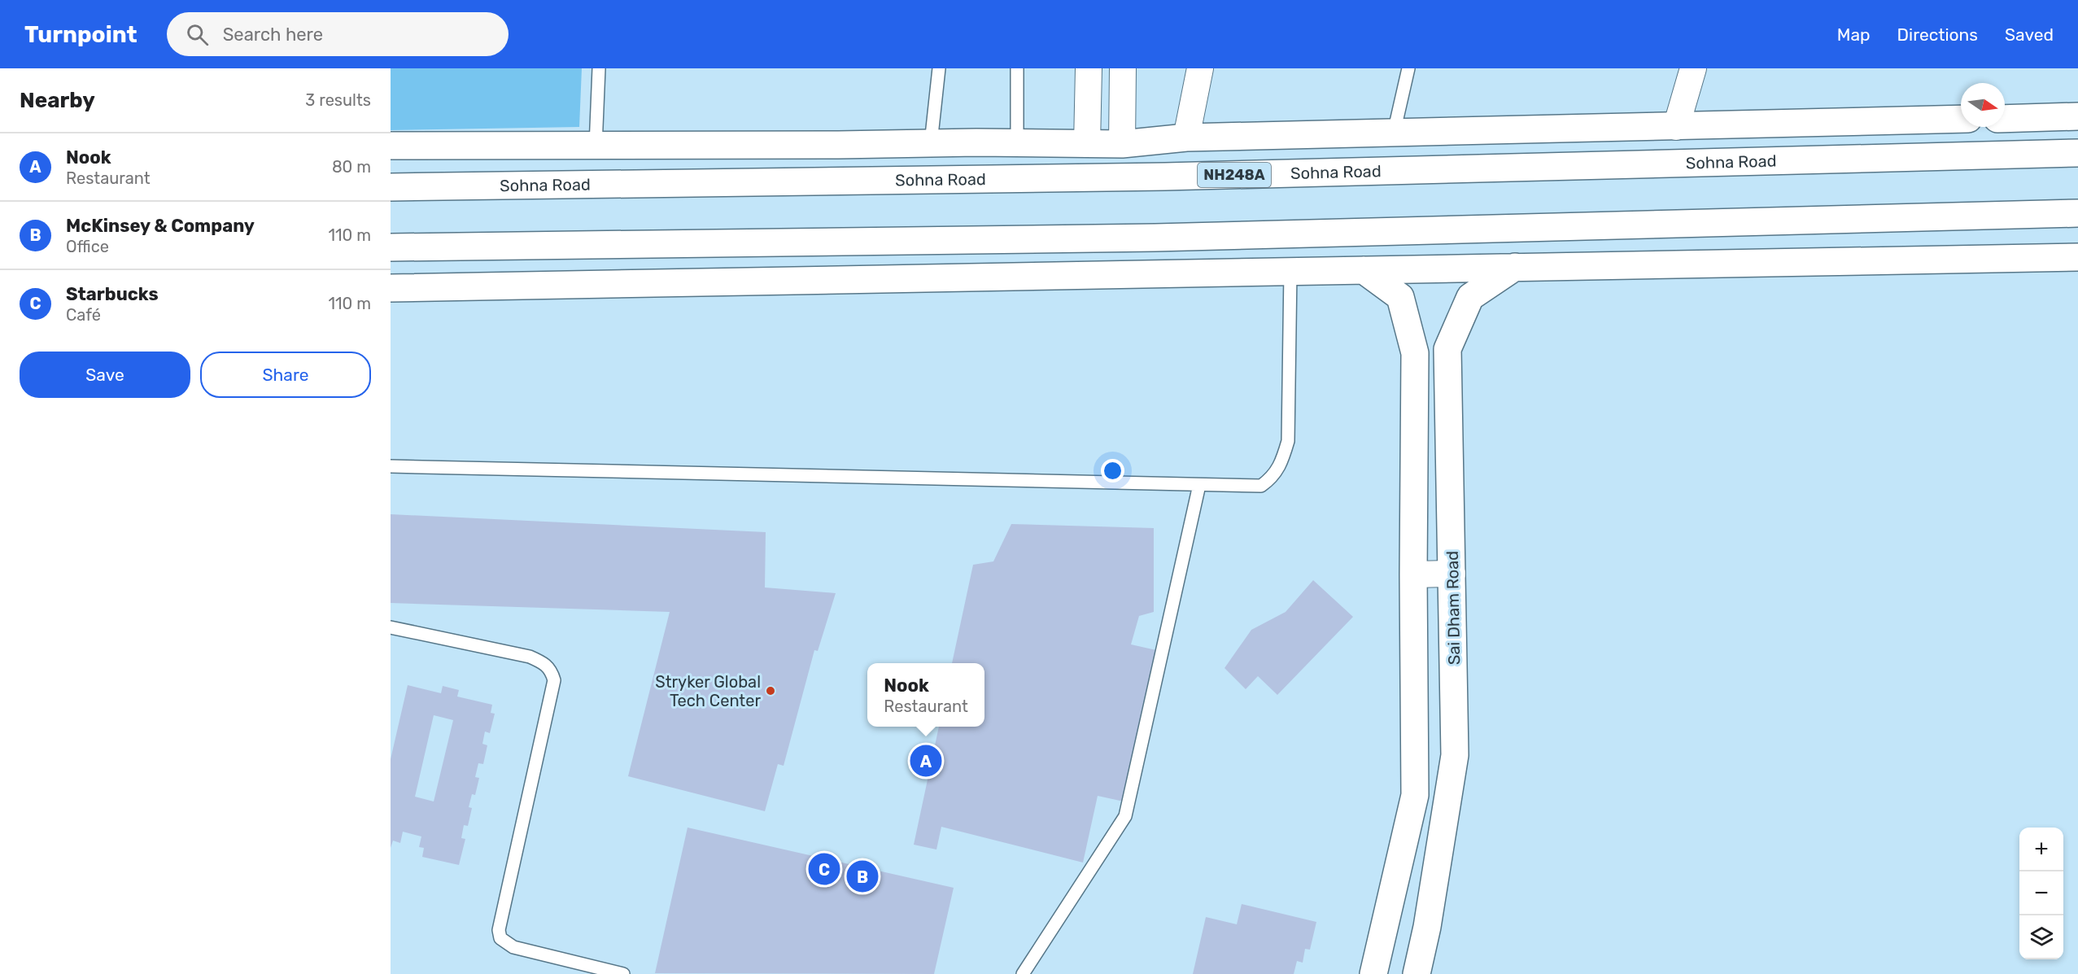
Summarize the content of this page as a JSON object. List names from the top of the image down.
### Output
{
  "streets": {
    "main road": ["Sohna Road", "NH248A", "Sai Dham Road"]
  },
  "places": ["Stryker Global Tech Center"],
  "north": "right",
  "page": {
    "header": "Turnpoint",
    "search": "Search here",
    "nav": ["Map", "Directions", "Saved"],
    "heading": ["Nearby", "3 results"],
    "list": [
      {
        "mark": "A",
        "name": "Nook",
        "note": "Restaurant",
        "value": "80 m"
      },
      {
        "mark": "B",
        "name": "McKinsey & Company",
        "note": "Office",
        "value": "110 m"
      },
      {
        "mark": "C",
        "name": "Starbucks",
        "note": "Café",
        "value": "110 m"
      }
    ],
    "buttons": ["Save", "Share"],
    "popup": ["Nook", "Restaurant"],
    "pins": ["A", "C", "B"],
    "map_buttons": ["+", "−"]
  }
}
